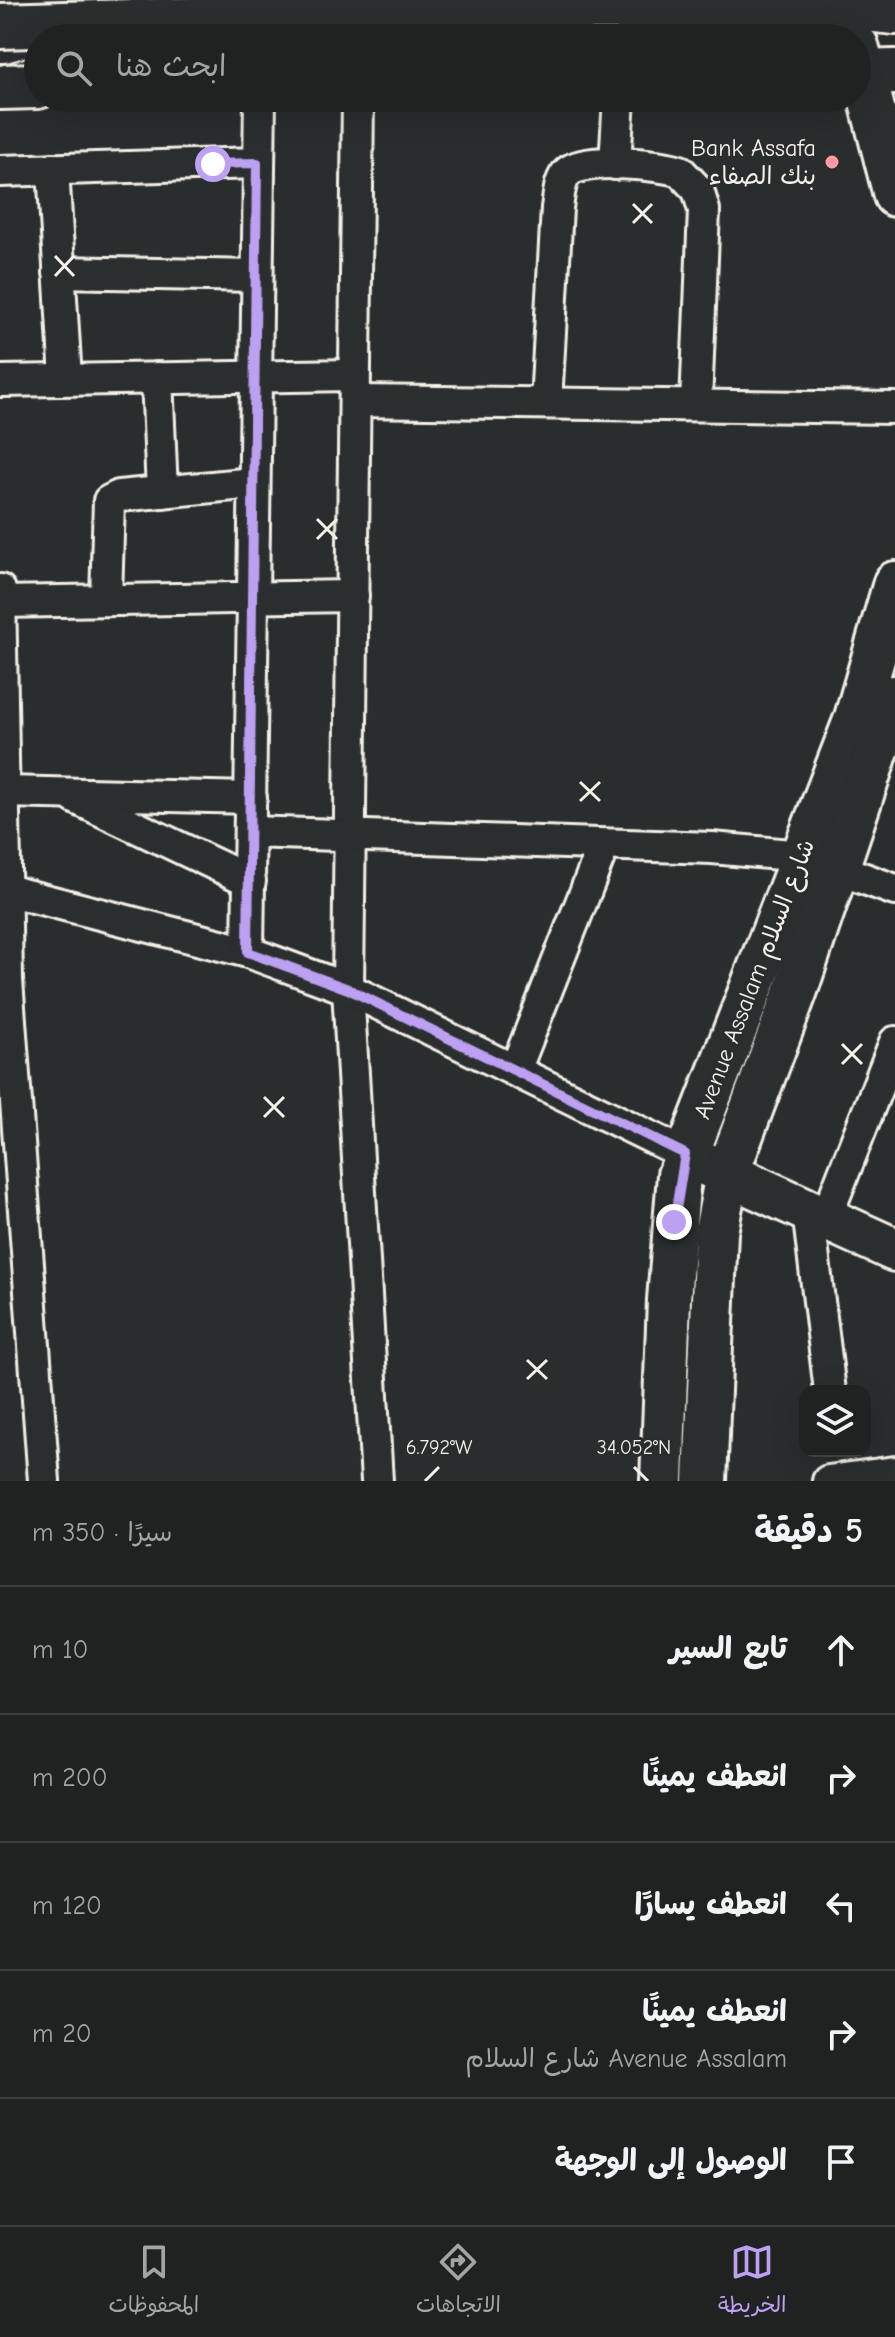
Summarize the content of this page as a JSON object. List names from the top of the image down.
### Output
{
  "streets": {
    "street": ["Avenue Assalam شارع السلام"]
  },
  "places": ["Bank Assafa بنك الصفاء"],
  "page": {
    "search": "ابحث هنا",
    "heading": ["5 دقيقة", "سيرًا · 350 m"],
    "list": [
      ["تابع السير", "10 m"],
      ["انعطف يمينًا", "200 m"],
      ["انعطف يسارًا", "120 m"],
      ["انعطف يمينًا", "Avenue Assalam شارع السلام", "20 m"],
      "الوصول إلى الوجهة"
    ],
    "nav": ["الخريطة", "الاتجاهات", "المحفوظات"]
  },
  "coordinates": ["6.792°W", "34.052°N"]
}
